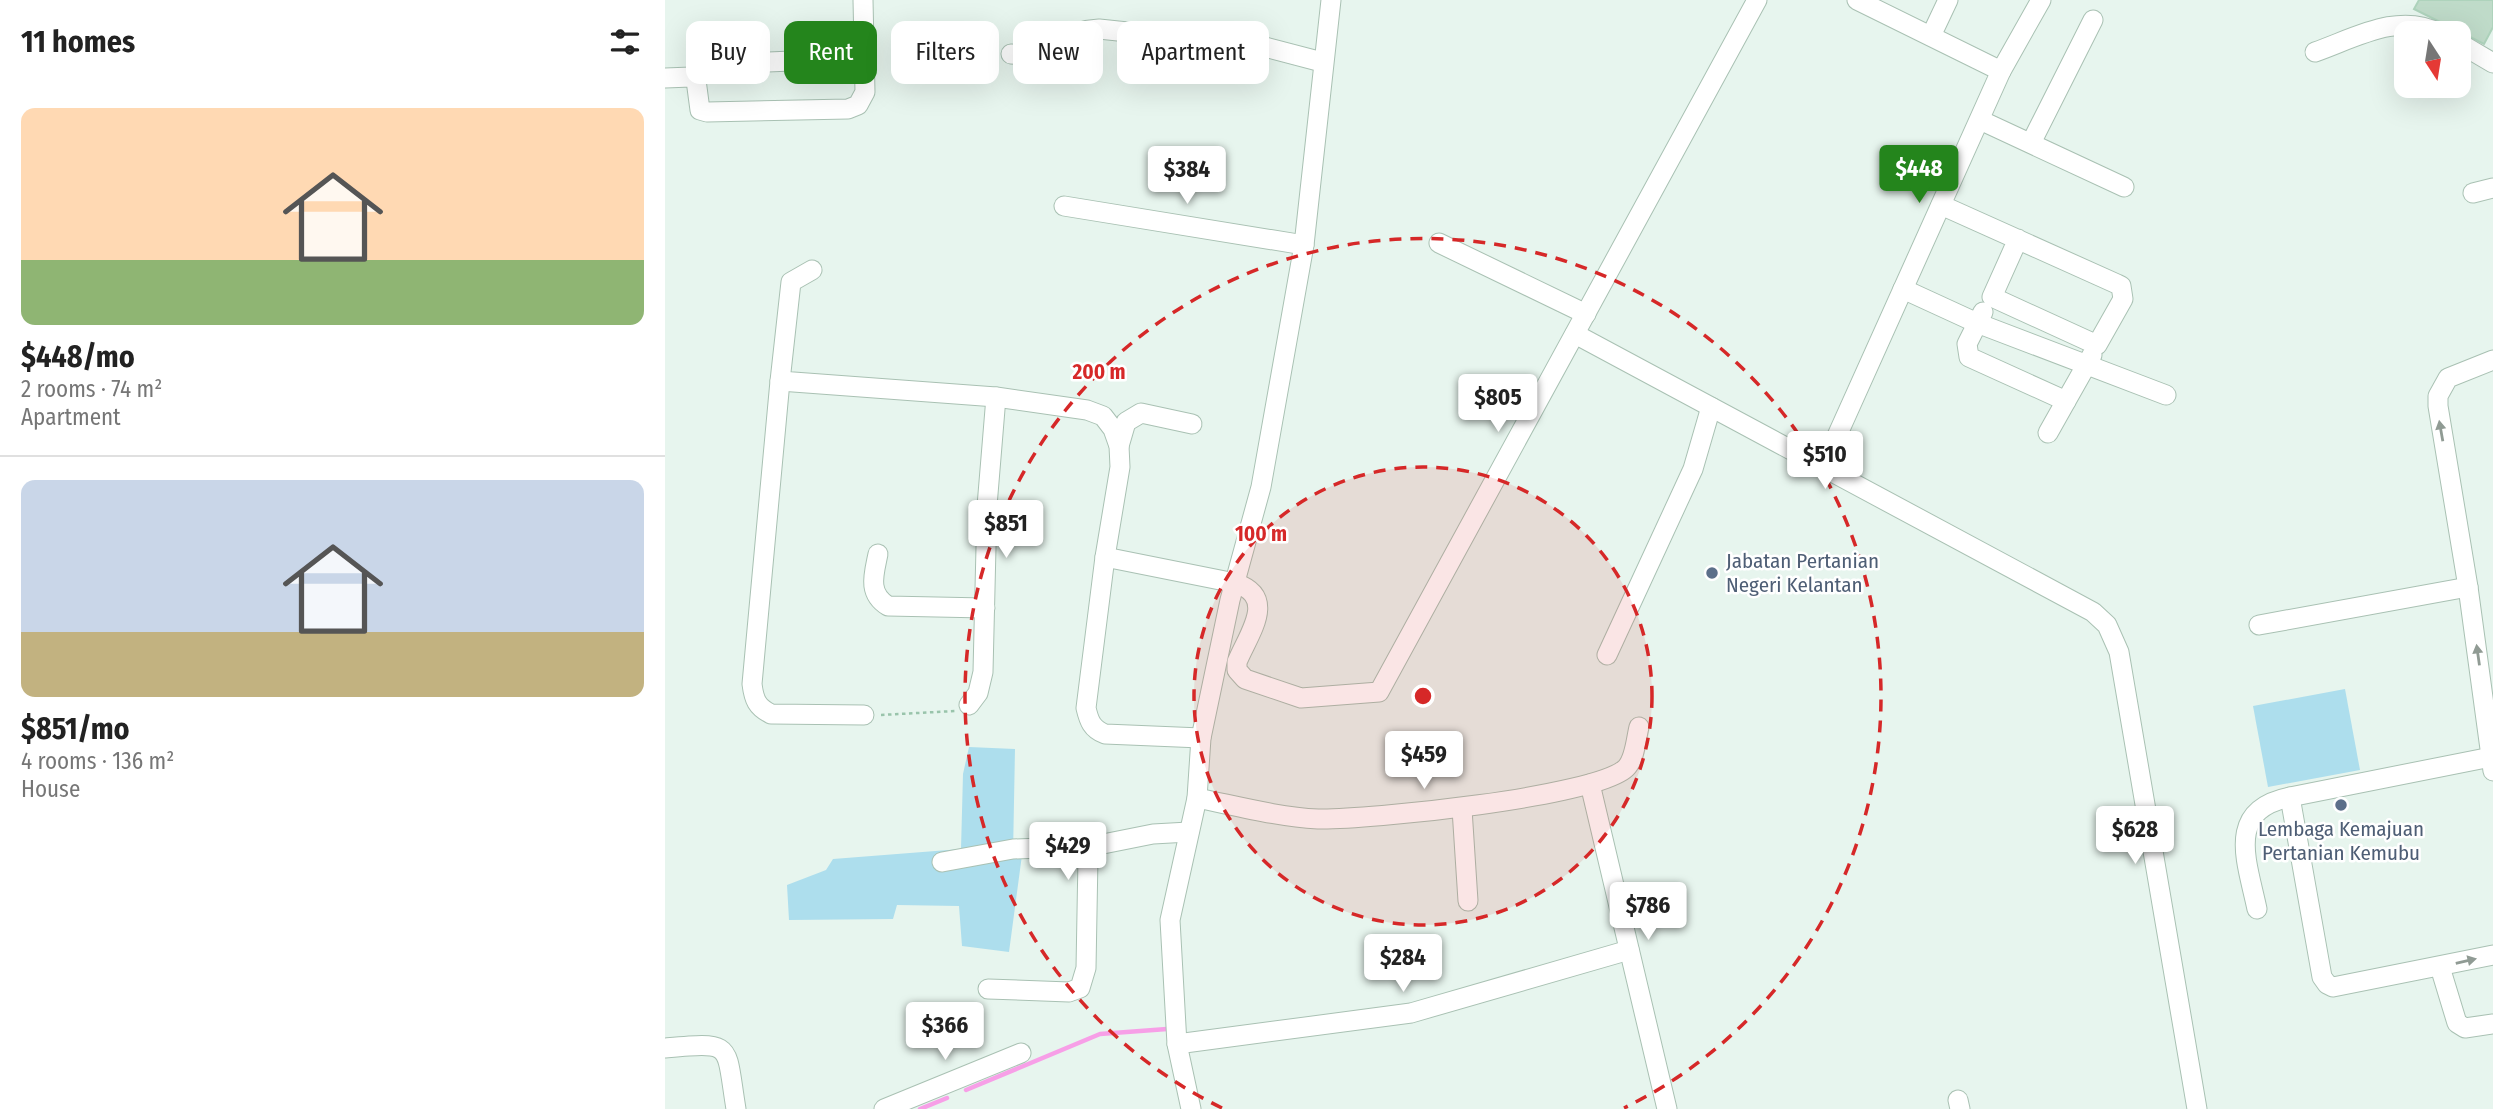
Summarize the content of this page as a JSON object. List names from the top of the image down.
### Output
{
  "places": ["Jabatan Pertanian Negeri Kelantan", "Lembaga Kemajuan Pertanian Kemubu"],
  "north": "bottom",
  "page": {
    "heading": "11 homes",
    "chip": [
      "Buy",
      "Rent",
      "Filters",
      "New",
      "Apartment"
    ],
    "list": [
      {
        "name": "$448/mo",
        "note": "2 rooms · 74 m² · Apartment"
      },
      {
        "name": "$851/mo",
        "note": "4 rooms · 136 m² · House"
      }
    ],
    "price": [
      "$448",
      "$384",
      "$805",
      "$510",
      "$851",
      "$459",
      "$628",
      "$429",
      "$786",
      "$284",
      "$366"
    ]
  },
  "rings": ["200 m", "100 m"]
}
